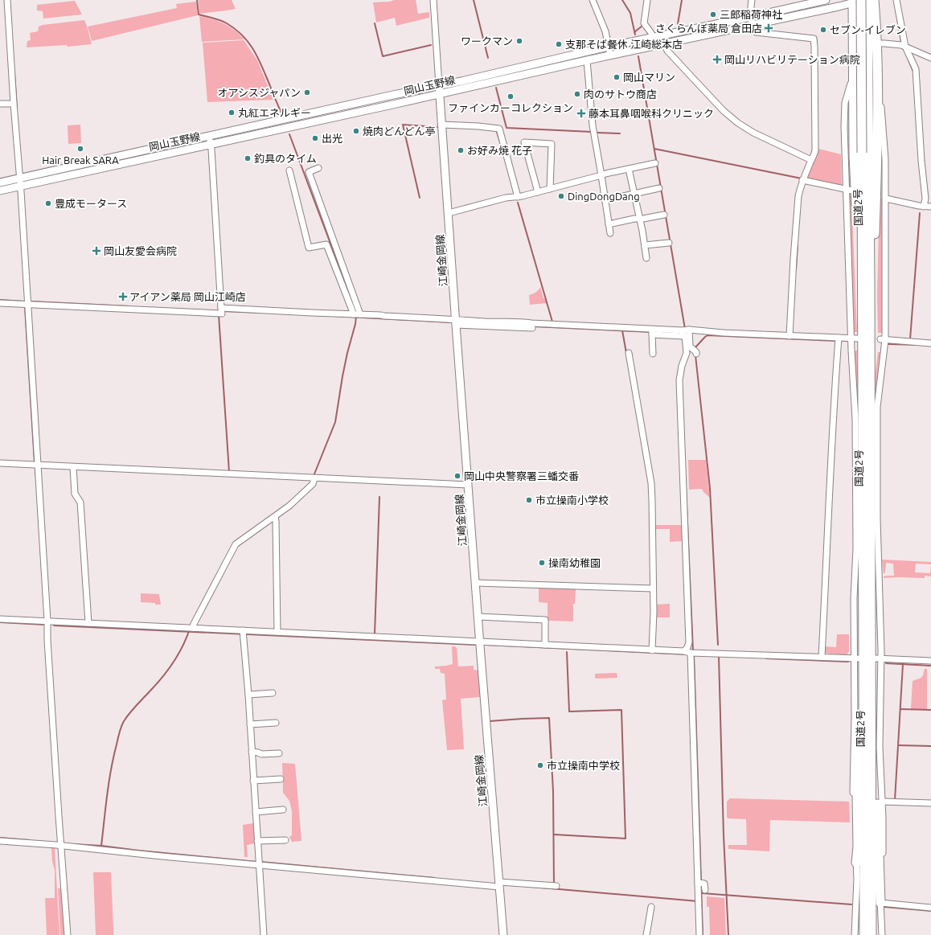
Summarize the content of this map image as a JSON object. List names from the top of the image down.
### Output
{
  "streets": {
    "highway": ["国道2号"],
    "main road": ["岡山玉野線", "江崎金岡線"]
  },
  "crossings": [
    ["岡山玉野線", "国道2号"],
    ["岡山玉野線", "江崎金岡線"]
  ],
  "places": {
    "other": [
      "三郎稲荷神社",
      "セブン-イレブン",
      "ワークマン",
      "支那そば餐休 江崎総本店",
      "岡山マリン",
      "オアシスジャパン",
      "肉のサトウ商店",
      "ファインカーコレクション",
      "丸紅エネルギー",
      "焼肉どんどん亭",
      "出光",
      "Hair Break SARA",
      "お好み焼 花子",
      "釣具のタイム",
      "DingDongDang",
      "豊成モータース",
      "岡山中央警察署三蟠交番",
      "市立操南小学校",
      "操南幼稚園",
      "市立操南中学校"
    ],
    "health": [
      "さくらんぼ薬局 倉田店",
      "岡山リハビリテーション病院",
      "藤本耳鼻咽喉科クリニック",
      "岡山友愛会病院",
      "アイアン薬局 岡山江崎店"
    ]
  }
}
